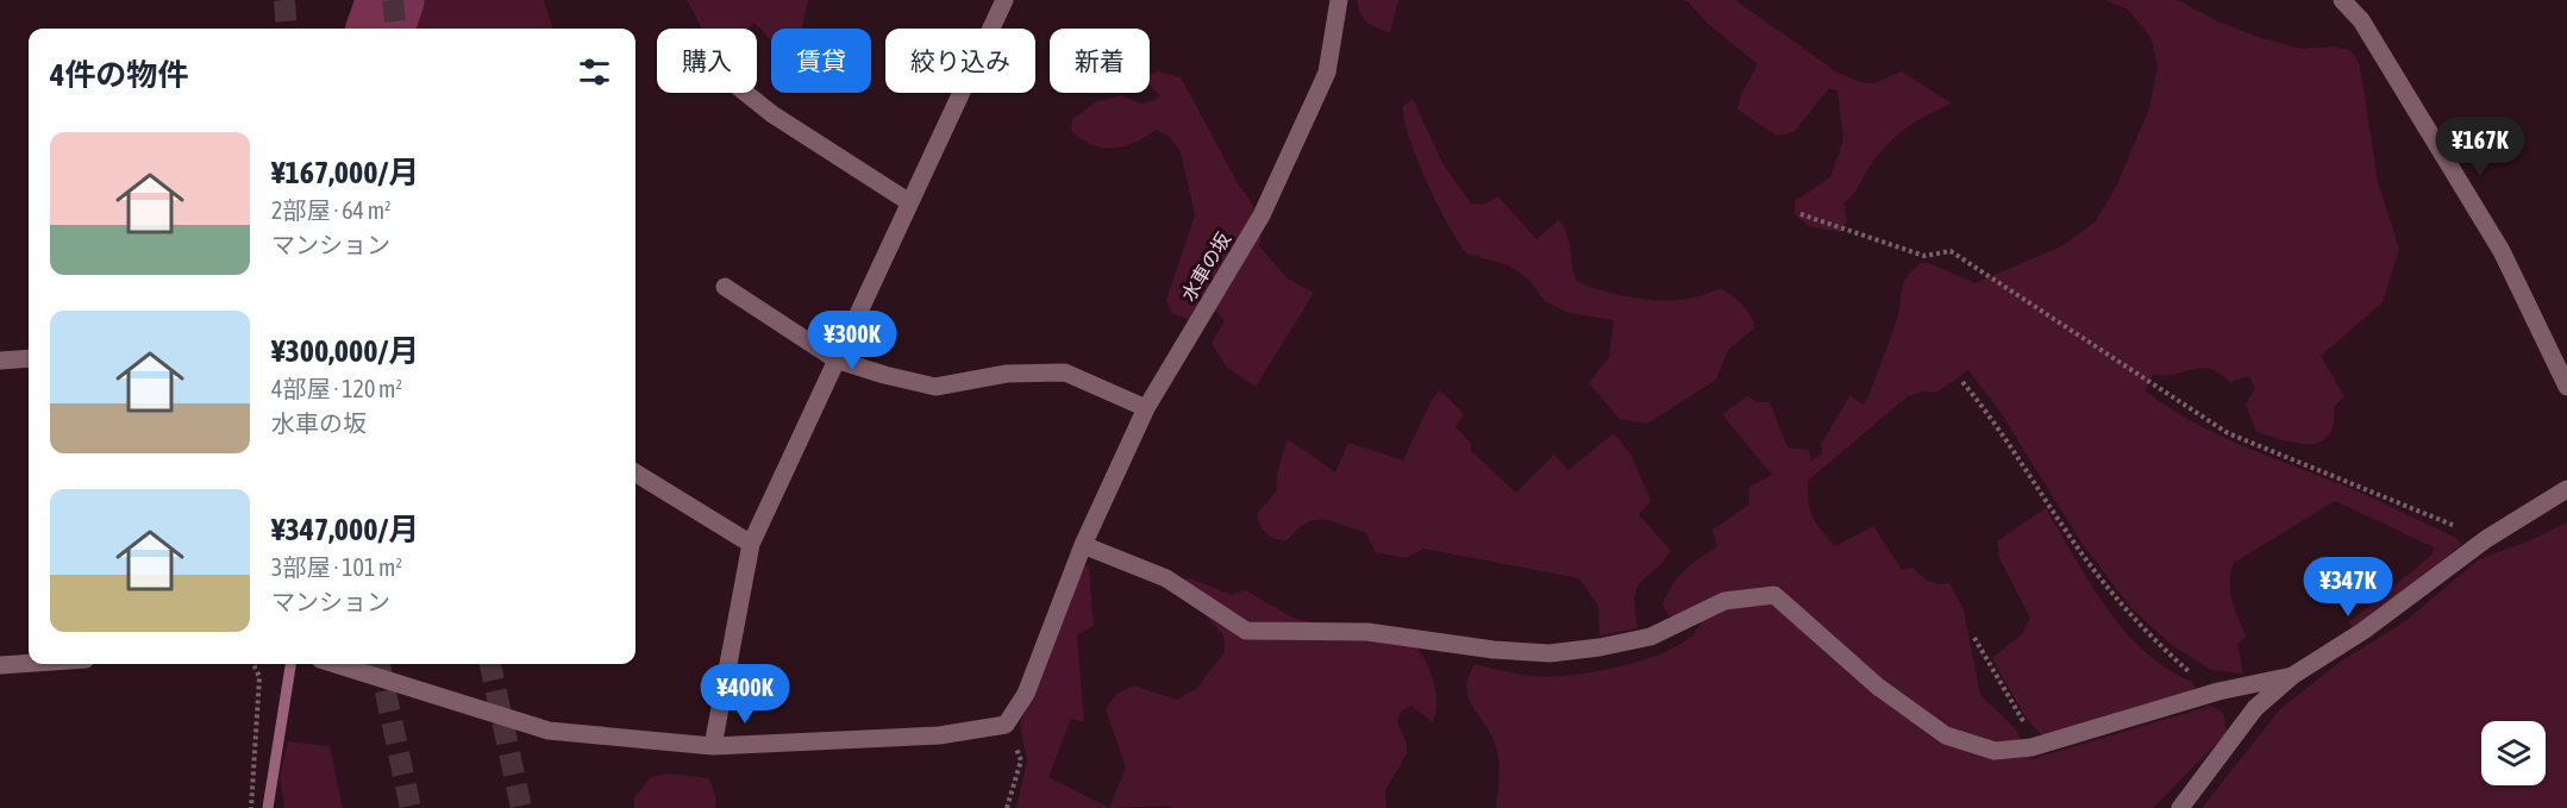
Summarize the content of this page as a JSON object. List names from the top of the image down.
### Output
{
  "streets": {
    "street": ["水車の坂"]
  },
  "page": {
    "chip": [
      "購入",
      "賃貸",
      "絞り込み",
      "新着"
    ],
    "heading": "4件の物件",
    "list": [
      {
        "name": "¥167,000/月",
        "note": "2部屋 · 64 m² · マンション"
      },
      {
        "name": "¥300,000/月",
        "note": "4部屋 · 120 m² · 水車の坂"
      },
      {
        "name": "¥347,000/月",
        "note": "3部屋 · 101 m² · マンション"
      }
    ],
    "price": [
      "¥167K",
      "¥300K",
      "¥347K",
      "¥400K"
    ]
  }
}
